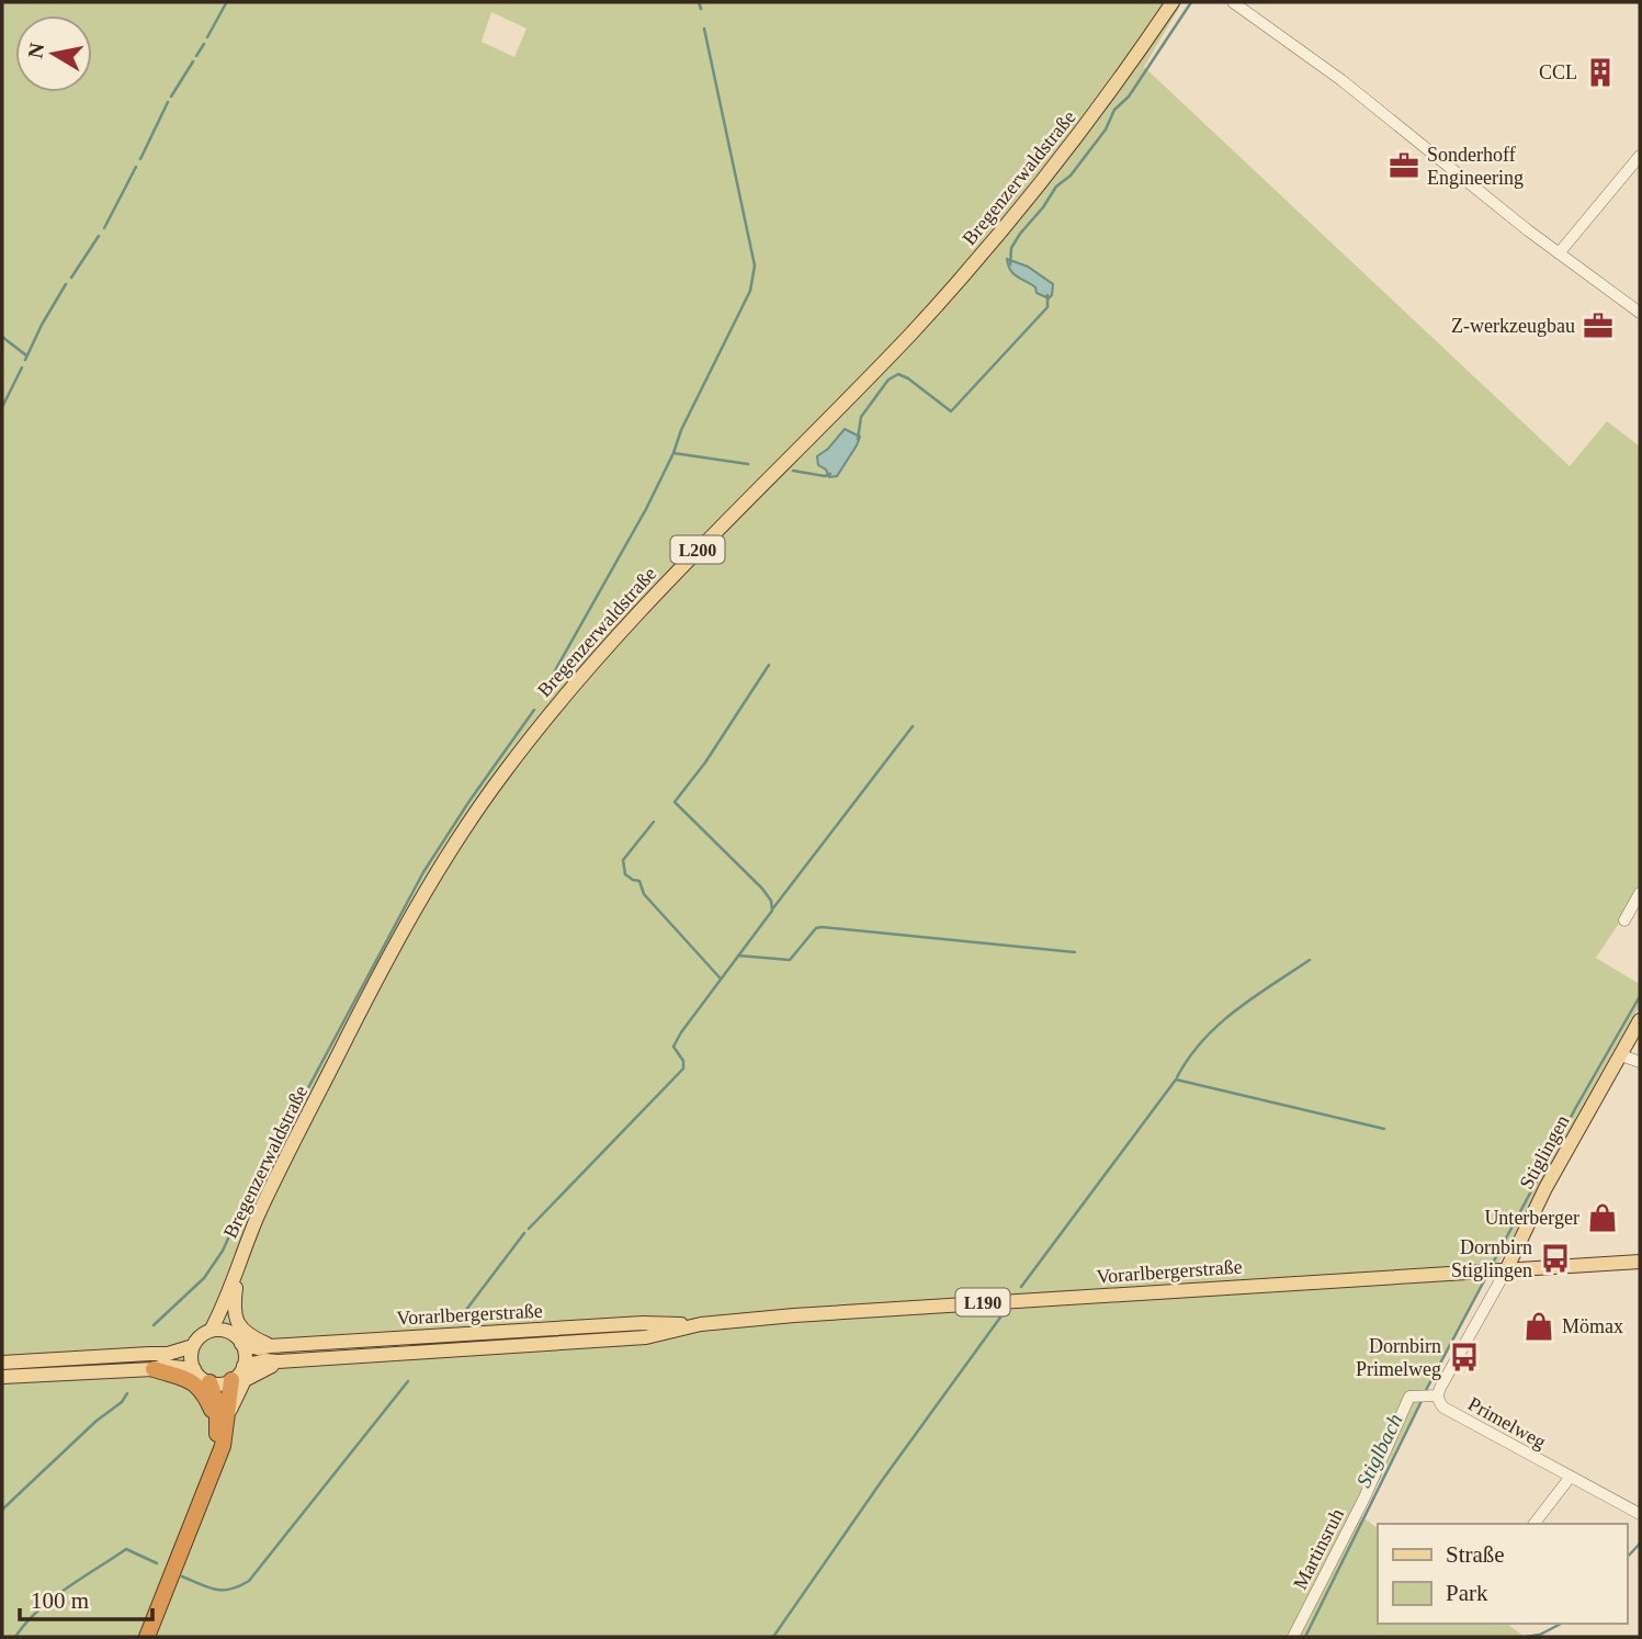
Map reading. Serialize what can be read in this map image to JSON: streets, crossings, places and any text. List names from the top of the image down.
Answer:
{
  "streets": {
    "main road": [
      "Bregenzerwaldstraße",
      "L200",
      "Stiglingen",
      "Vorarlbergerstraße",
      "L190"
    ],
    "street": ["Primelweg", "Martinsruh"]
  },
  "crossings": [
    ["Bregenzerwaldstraße", "Vorarlbergerstraße"],
    ["Stiglingen", "Vorarlbergerstraße"],
    ["Primelweg", "Martinsruh"]
  ],
  "water": ["Stiglbach"],
  "places": {
    "building": ["CCL"],
    "office": ["Sonderhoff Engineering", "Z-werkzeugbau"],
    "shop": ["Unterberger", "Mömax"],
    "bus stop": ["Dornbirn Stiglingen", "Dornbirn Primelweg"]
  },
  "legend": ["Straße", "Park"],
  "scale_bar": "100 m",
  "north": "left"
}
